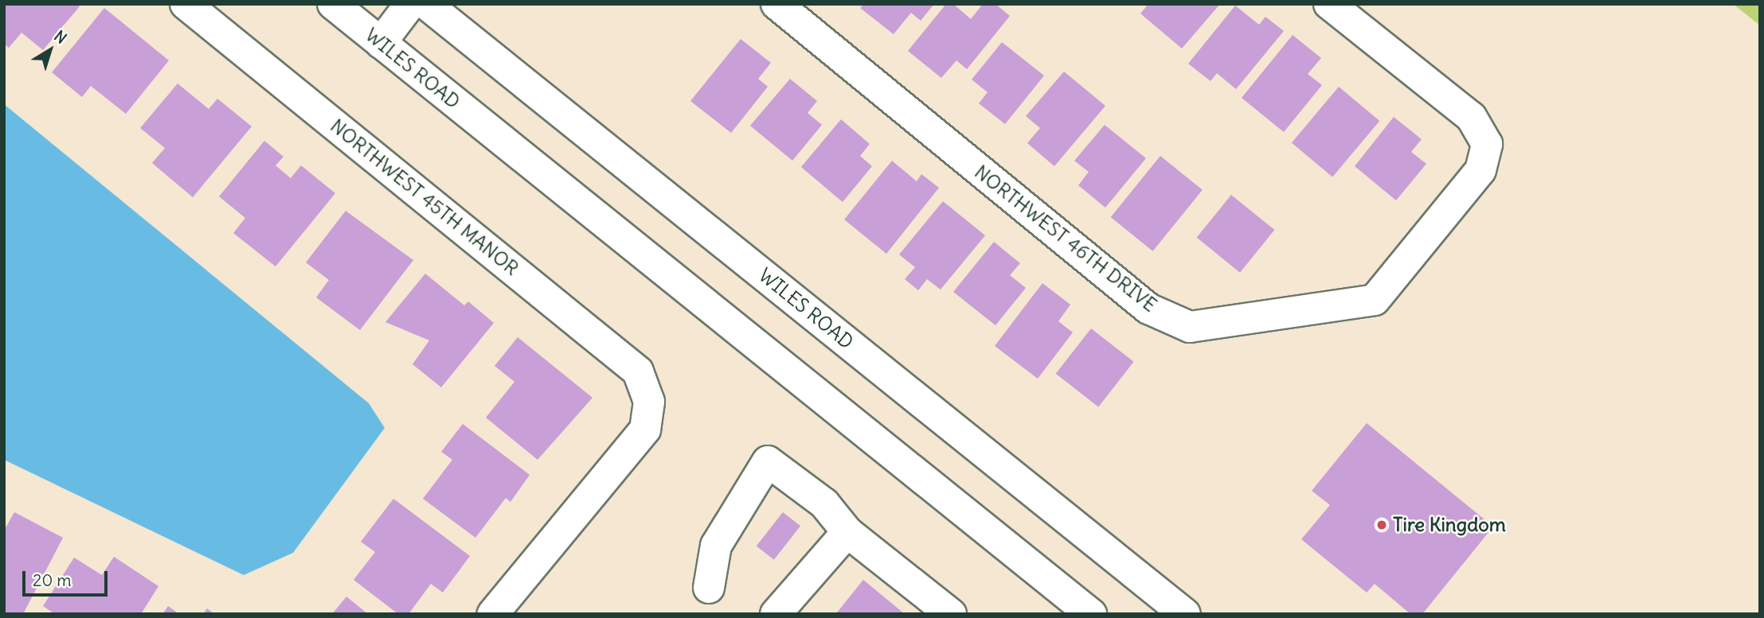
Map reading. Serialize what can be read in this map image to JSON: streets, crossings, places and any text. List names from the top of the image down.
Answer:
{
  "streets": {
    "street": ["WILES ROAD", "NORTHWEST 45TH MANOR", "NORTHWEST 46TH DRIVE"]
  },
  "places": ["Tire Kingdom"],
  "scale_bar": "20 m",
  "north": "top right"
}
